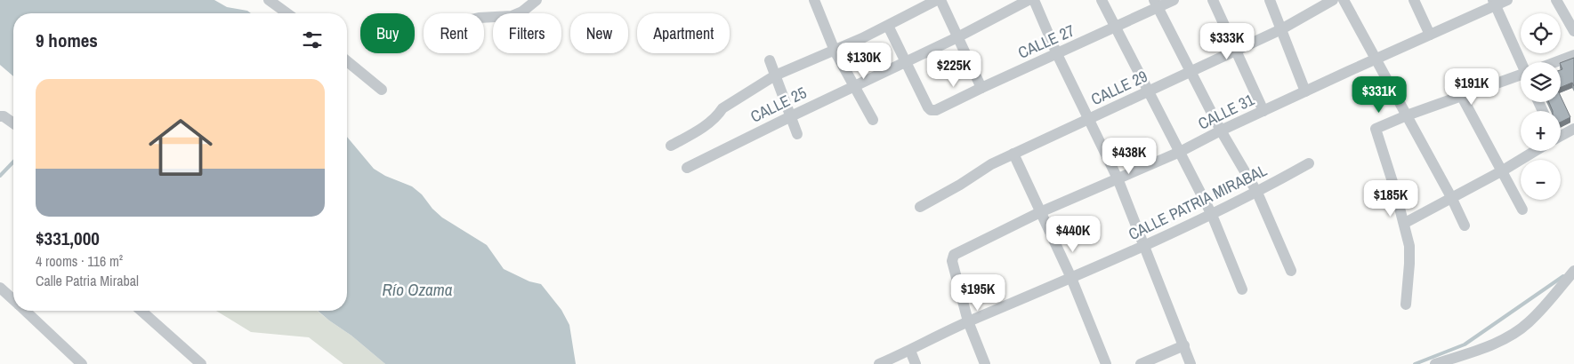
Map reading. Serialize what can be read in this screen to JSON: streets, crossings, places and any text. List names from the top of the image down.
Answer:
{
  "streets": {
    "street": [
      "CALLE 27",
      "CALLE 29",
      "CALLE 25",
      "CALLE 31",
      "CALLE PATRIA MIRABAL"
    ]
  },
  "crossings": [
    ["CALLE 27", "CALLE 25"],
    ["CALLE 31", "CALLE PATRIA MIRABAL"]
  ],
  "water": ["Río Ozama"],
  "page": {
    "map_buttons": ["+", "−"],
    "chip": [
      "Buy",
      "Rent",
      "Filters",
      "New",
      "Apartment"
    ],
    "heading": "9 homes",
    "price": [
      "$333K",
      "$130K",
      "$225K",
      "$191K",
      "$331K",
      "$438K",
      "$185K",
      "$440K",
      "$195K"
    ],
    "list": [
      {
        "name": "$331,000",
        "note": "4 rooms · 116 m² · Calle Patria Mirabal"
      }
    ]
  }
}
